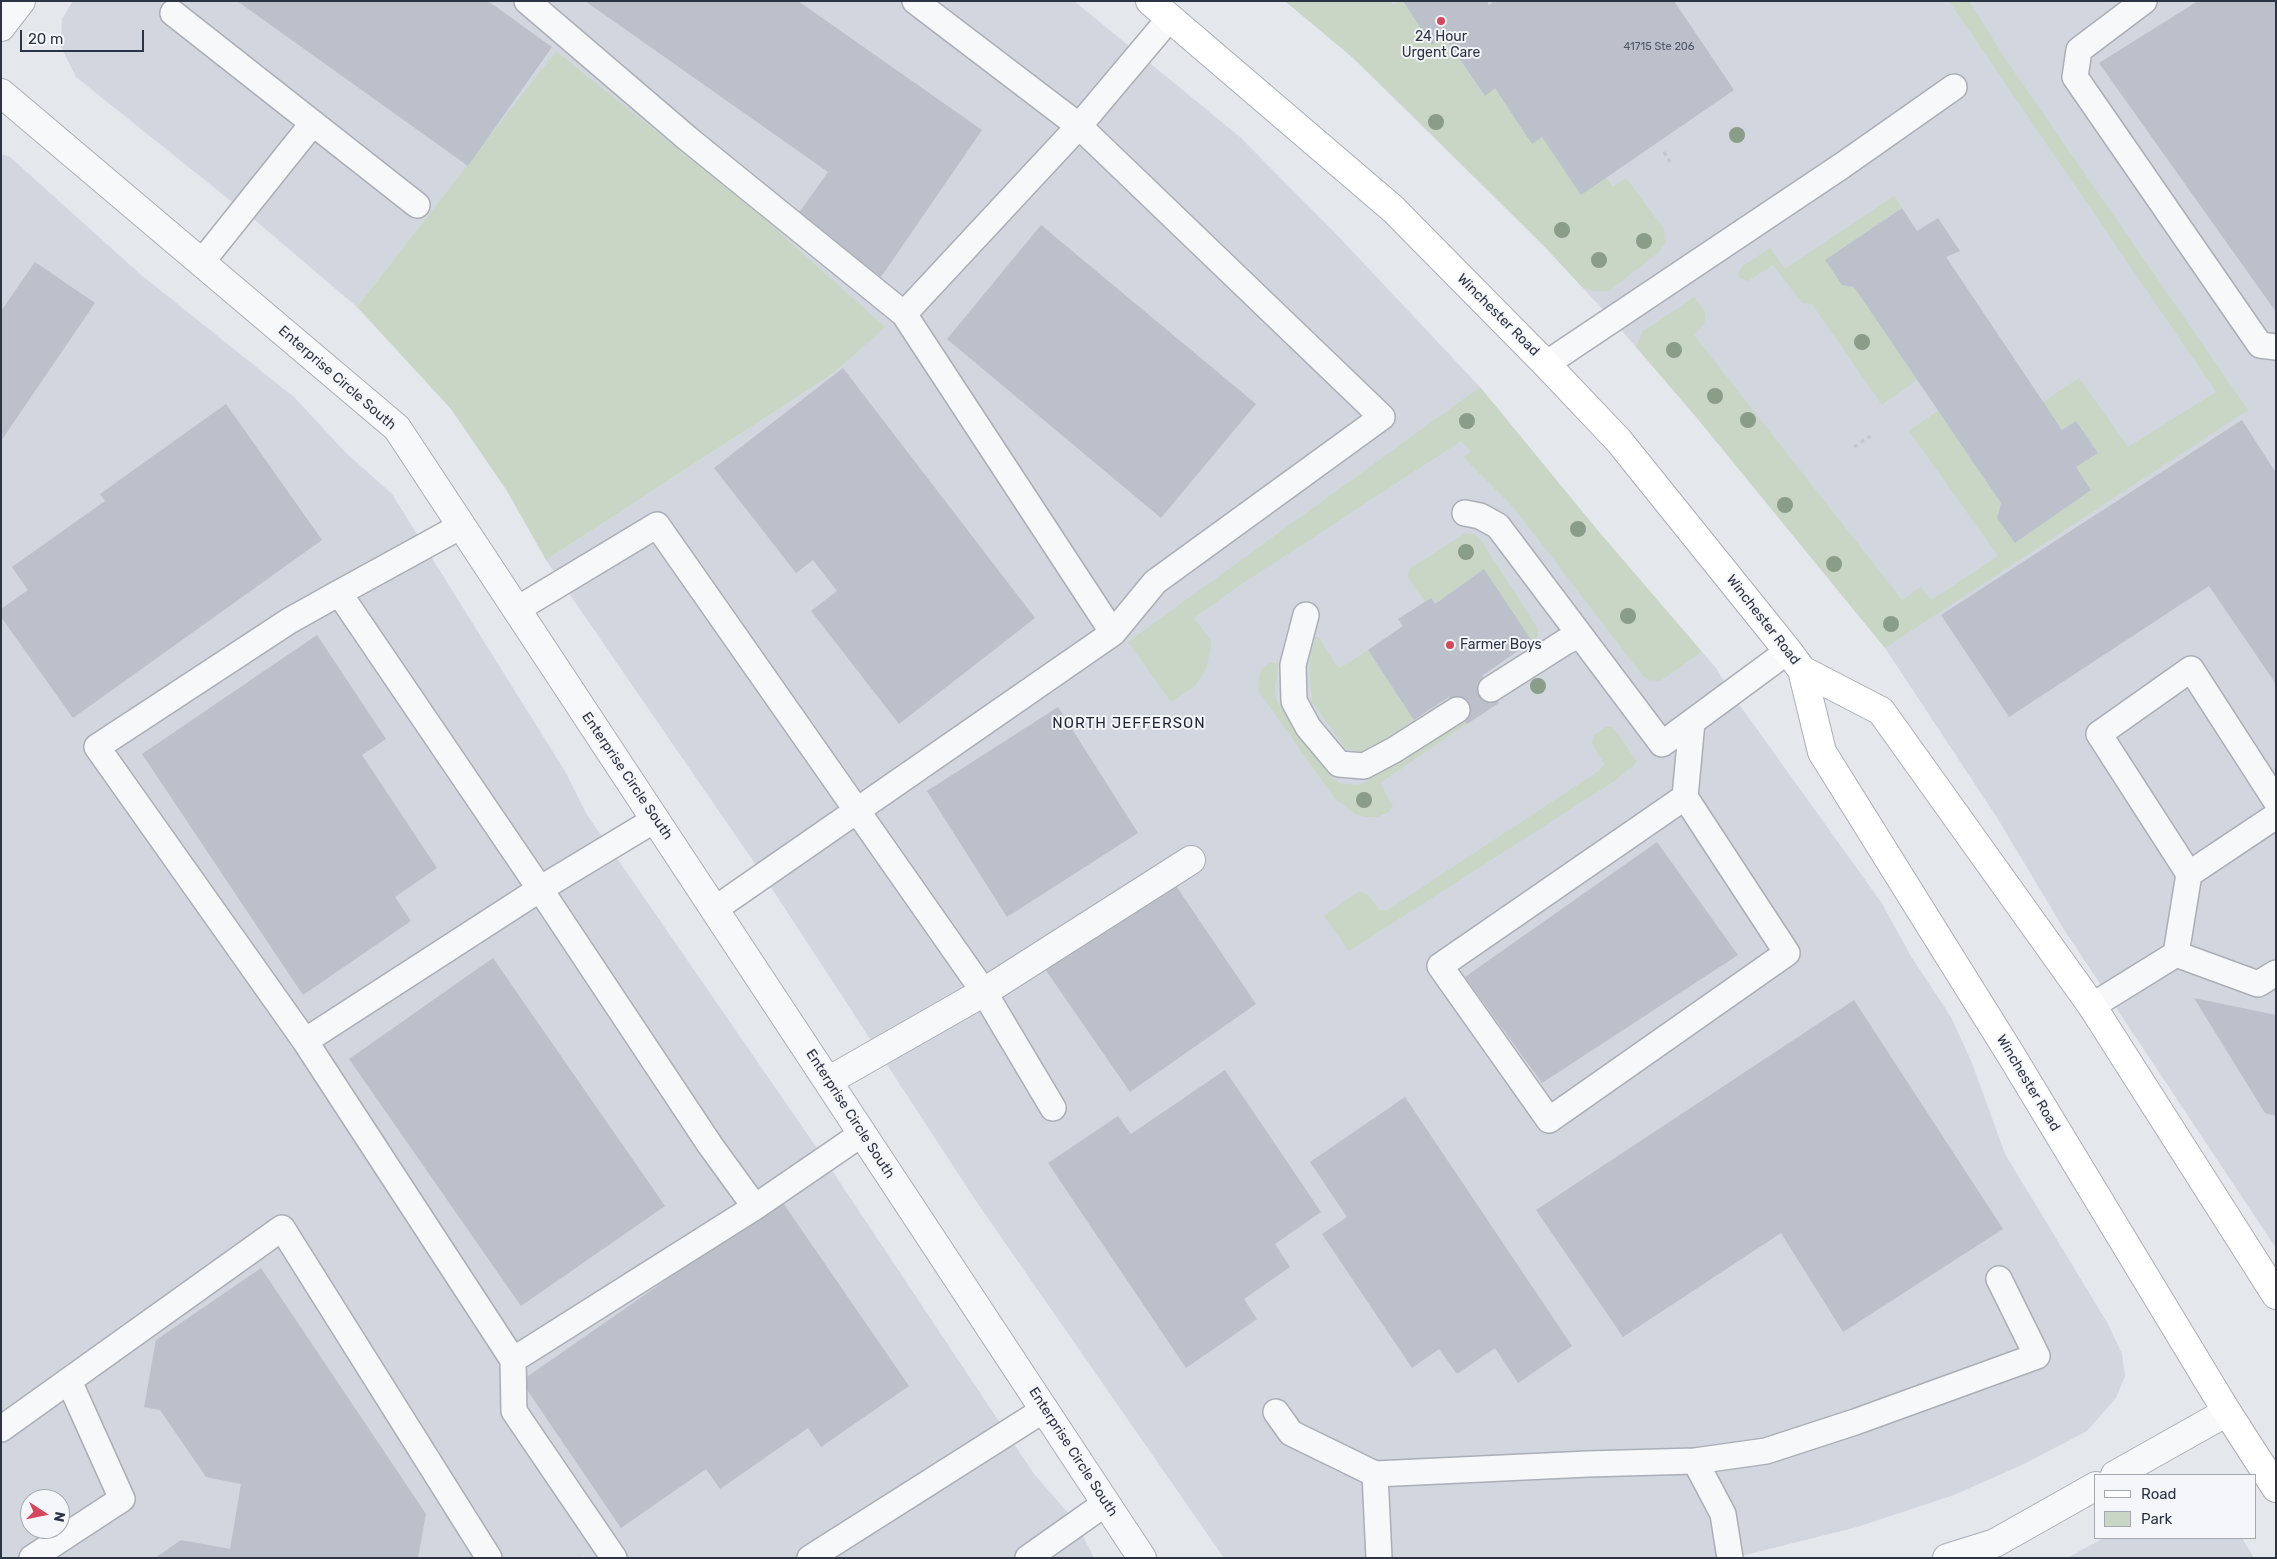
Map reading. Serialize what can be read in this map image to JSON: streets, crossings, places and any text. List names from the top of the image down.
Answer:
{
  "streets": {
    "main road": ["Winchester Road"],
    "street": ["Enterprise Circle South"]
  },
  "districts": ["NORTH JEFFERSON"],
  "places": ["24 Hour Urgent Care", "Farmer Boys"],
  "house_numbers": ["41715 Ste 206"],
  "legend": ["Road", "Park"],
  "scale_bar": "20 m",
  "north": "right"
}
